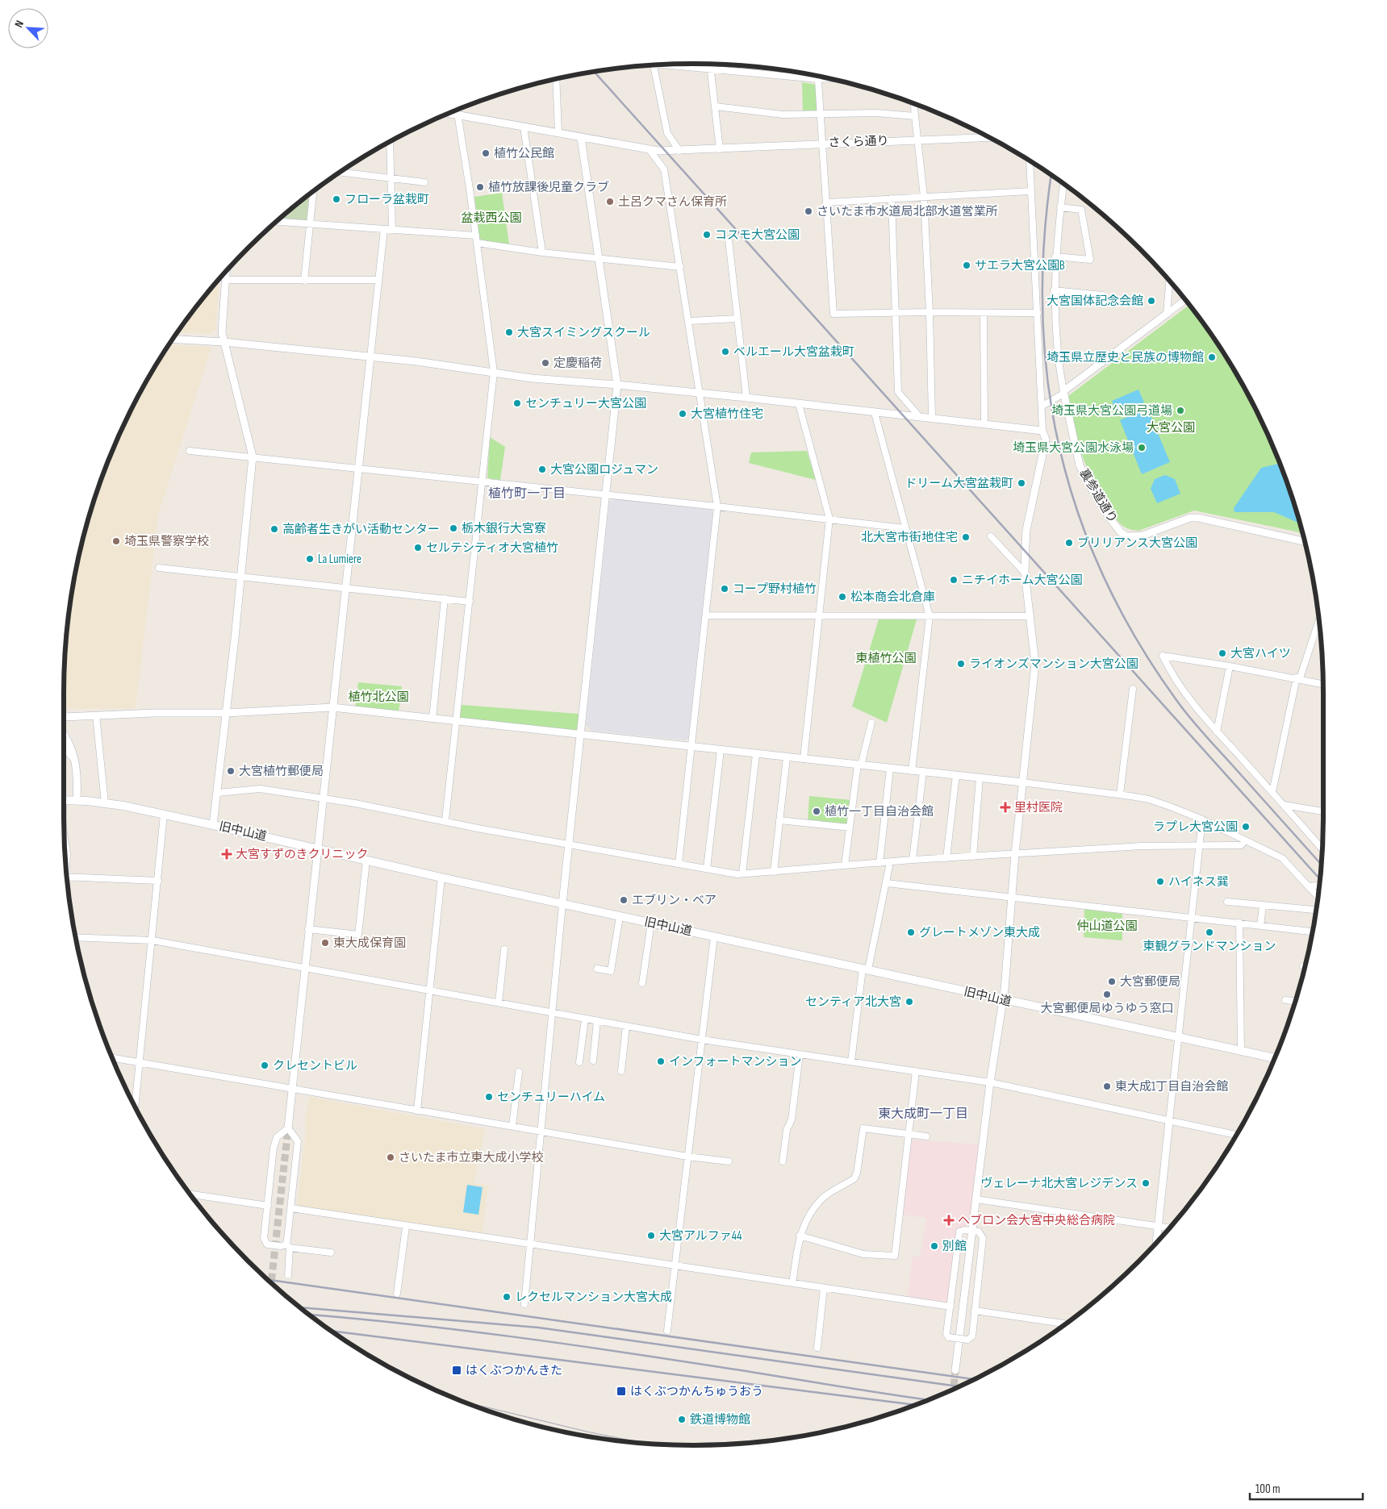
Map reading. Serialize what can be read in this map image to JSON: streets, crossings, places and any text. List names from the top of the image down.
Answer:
{
  "streets": {
    "main road": ["旧中山道"],
    "street": ["さくら通り", "裏参道通り"]
  },
  "districts": ["植竹町一丁目", "東大成町一丁目"],
  "parks": [
    "盆栽西公園",
    "大宮公園",
    "東植竹公園",
    "植竹北公園",
    "仲山道公園"
  ],
  "places": {
    "other": [
      "植竹公民館",
      "植竹放課後児童クラブ",
      "フローラ盆栽町",
      "土呂クマさん保育所",
      "さいたま市水道局北部水道営業所",
      "コスモ大宮公園",
      "サエラ大宮公園B",
      "大宮国体記念会館",
      "大宮スイミングスクール",
      "ベルエール大宮盆栽町",
      "埼玉県立歴史と民族の博物館",
      "定慶稲荷",
      "センチュリー大宮公園",
      "埼玉県大宮公園弓道場",
      "大宮植竹住宅",
      "埼玉県大宮公園水泳場",
      "大宮公園ロジュマン",
      "ドリーム大宮盆栽町",
      "栃木銀行大宮寮",
      "高齢者生きがい活動センター",
      "北大宮市街地住宅",
      "埼玉県警察学校",
      "ブリリアンス大宮公園",
      "セルテシティオ大宮植竹",
      "La Lumiere",
      "ニチイホーム大宮公園",
      "コープ野村植竹",
      "松本商会北倉庫",
      "大宮ハイツ",
      "ライオンズマンション大宮公園",
      "大宮植竹郵便局",
      "植竹一丁目自治会館",
      "ラプレ大宮公園",
      "ハイネス巽",
      "エブリン・ベア",
      "グレートメゾン東大成",
      "東観グランドマンション",
      "東大成保育園",
      "大宮郵便局",
      "大宮郵便局ゆうゆう窓口",
      "センティア北大宮",
      "インフォートマンション",
      "クレセントビル",
      "東大成1丁目自治会館",
      "センチュリーハイム",
      "さいたま市立東大成小学校",
      "ヴェレーナ北大宮レジデンス",
      "大宮アルファ44",
      "別館",
      "レクセルマンション大宮大成",
      "鉄道博物館"
    ],
    "health": ["里村医院", "大宮すずのきクリニック", "ヘブロン会大宮中央総合病院"],
    "transit": ["はくぶつかんきた", "はくぶつかんちゅうおう"]
  },
  "scale_bar": "100 m",
  "north": "top left"
}
